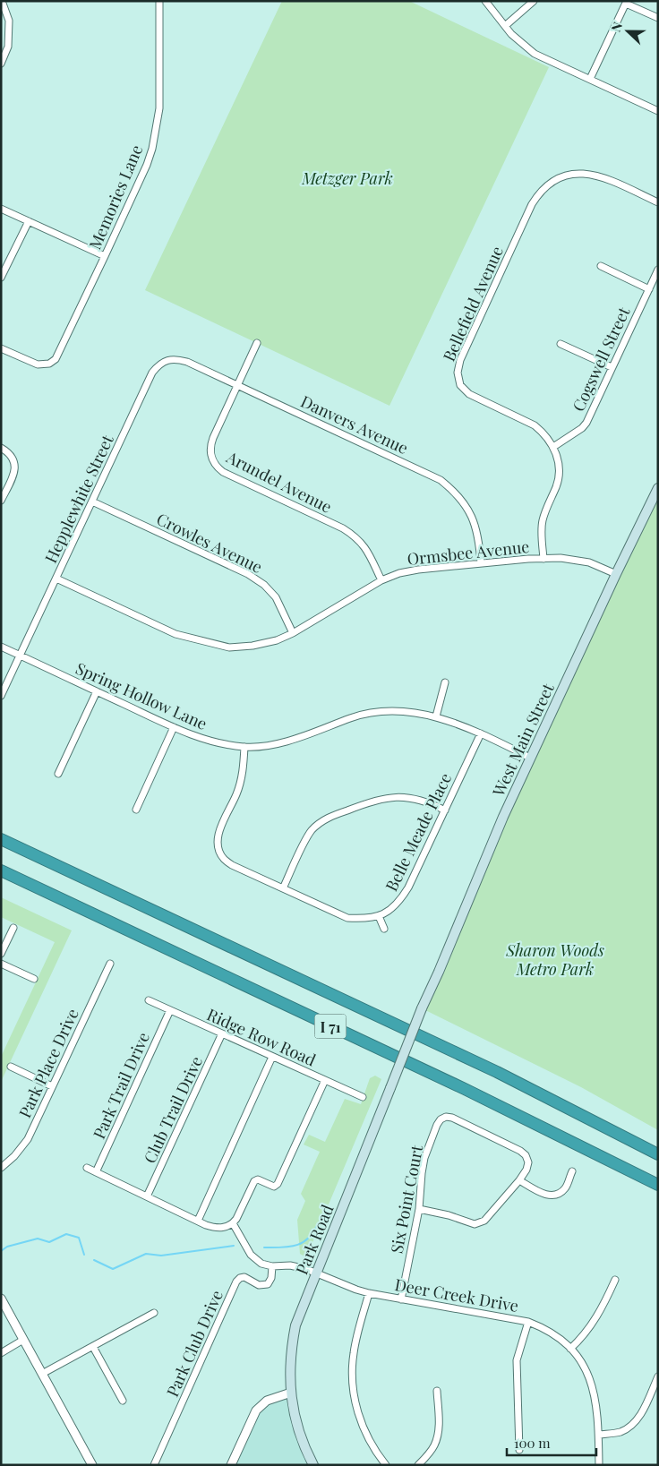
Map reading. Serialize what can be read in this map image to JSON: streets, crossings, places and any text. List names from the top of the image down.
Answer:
{
  "streets": {
    "highway": ["I 71"],
    "main road": ["West Main Street", "Park Road"],
    "street": [
      "Memories Lane",
      "Bellefield Avenue",
      "Cogswell Street",
      "Danvers Avenue",
      "Arundel Avenue",
      "Hepplewhite Street",
      "Crowles Avenue",
      "Ormsbee Avenue",
      "Spring Hollow Lane",
      "Belle Meade Place",
      "Ridge Row Road",
      "Park Place Drive",
      "Park Trail Drive",
      "Club Trail Drive",
      "Six Point Court",
      "Deer Creek Drive",
      "Park Club Drive"
    ]
  },
  "crossings": [
    ["Bellefield Avenue", "Cogswell Street"],
    ["Bellefield Avenue", "Ormsbee Avenue"],
    ["Danvers Avenue", "Arundel Avenue"],
    ["Danvers Avenue", "Hepplewhite Street"],
    ["Danvers Avenue", "Ormsbee Avenue"],
    ["Arundel Avenue", "Ormsbee Avenue"],
    ["Hepplewhite Street", "Crowles Avenue"],
    ["Hepplewhite Street", "Ormsbee Avenue"],
    ["Hepplewhite Street", "Spring Hollow Lane"],
    ["Crowles Avenue", "Ormsbee Avenue"],
    ["Ormsbee Avenue", "West Main Street"],
    ["Spring Hollow Lane", "West Main Street"],
    ["Spring Hollow Lane", "Belle Meade Place"],
    ["West Main Street", "Park Road"],
    ["Ridge Row Road", "Park Trail Drive"],
    ["Ridge Row Road", "Club Trail Drive"],
    ["Six Point Court", "Deer Creek Drive"],
    ["Park Road", "Deer Creek Drive"],
    ["Deer Creek Drive", "Park Club Drive"]
  ],
  "parks": ["Metzger Park", "Sharon Woods Metro Park"],
  "scale_bar": "100 m",
  "north": "left"
}
